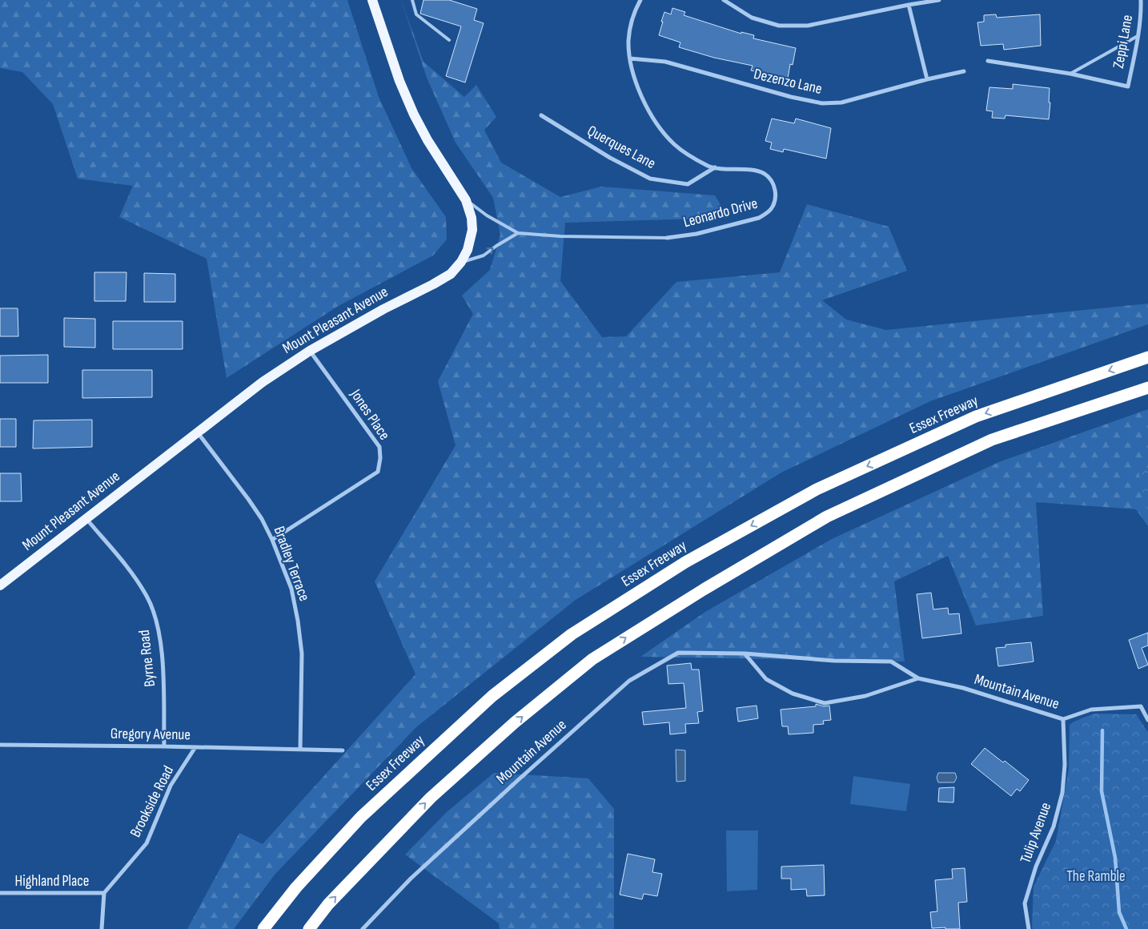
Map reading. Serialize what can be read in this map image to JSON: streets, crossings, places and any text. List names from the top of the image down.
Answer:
{
  "streets": {
    "highway": ["Essex Freeway"],
    "main road": ["Mount Pleasant Avenue"],
    "street": [
      "Zeppi Lane",
      "Dezenzo Lane",
      "Querques Lane",
      "Leonardo Drive",
      "Jones Place",
      "Bradley Terrace",
      "Byrne Road",
      "Mountain Avenue",
      "Gregory Avenue",
      "Brookside Road",
      "Tulip Avenue",
      "Highland Place"
    ]
  },
  "crossings": [
    ["Dezenzo Lane", "Leonardo Drive"],
    ["Querques Lane", "Leonardo Drive"],
    ["Mount Pleasant Avenue", "Jones Place"],
    ["Mount Pleasant Avenue", "Bradley Terrace"],
    ["Mount Pleasant Avenue", "Byrne Road"],
    ["Jones Place", "Bradley Terrace"],
    ["Bradley Terrace", "Gregory Avenue"],
    ["Byrne Road", "Gregory Avenue"],
    ["Mountain Avenue", "Tulip Avenue"],
    ["Gregory Avenue", "Brookside Road"],
    ["Brookside Road", "Highland Place"]
  ],
  "parks": ["The Ramble"]
}
